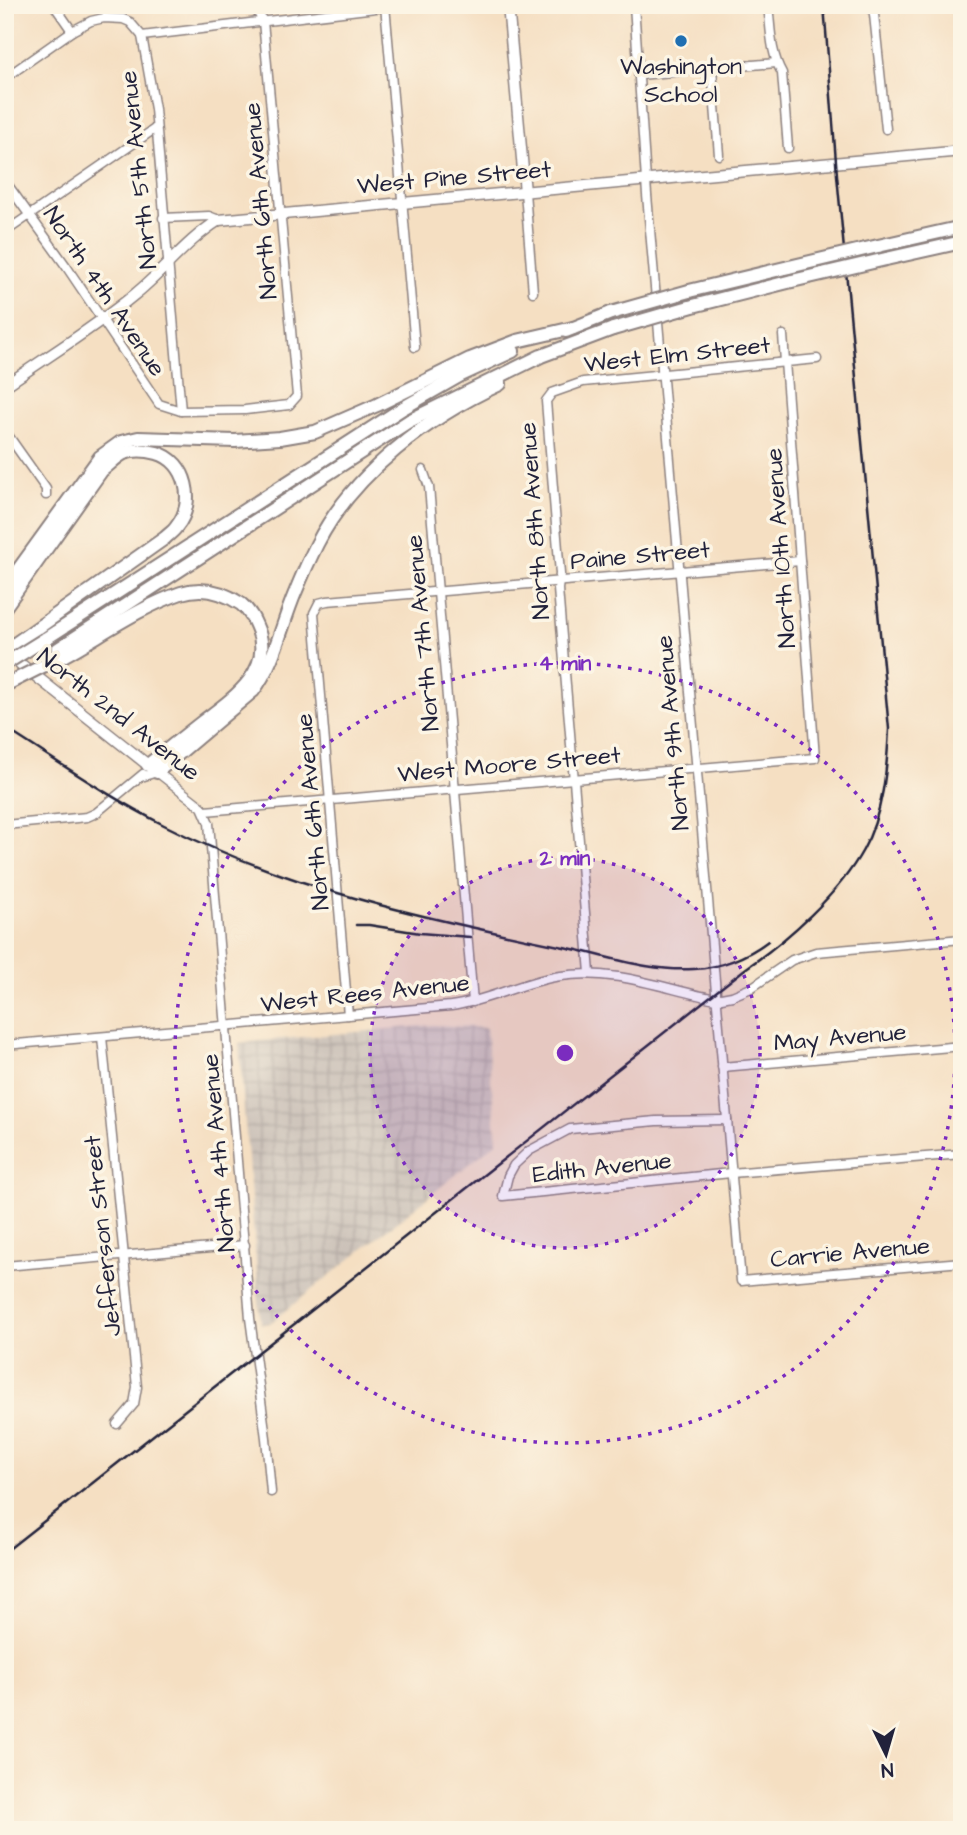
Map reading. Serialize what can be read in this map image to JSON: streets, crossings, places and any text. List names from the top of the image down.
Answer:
{
  "streets": {
    "main road": ["West Pine Street", "North 2nd Avenue"],
    "street": [
      "North 5th Avenue",
      "North 6th Avenue",
      "North 4th Avenue",
      "West Elm Street",
      "North 8th Avenue",
      "North 10th Avenue",
      "Paine Street",
      "North 7th Avenue",
      "North 9th Avenue",
      "West Moore Street",
      "West Rees Avenue",
      "May Avenue",
      "Edith Avenue",
      "Jefferson Street",
      "Carrie Avenue"
    ]
  },
  "crossings": [
    ["North 5th Avenue", "North 6th Avenue"],
    ["North 5th Avenue", "North 4th Avenue"],
    ["West Pine Street", "North 6th Avenue"],
    ["West Pine Street", "North 9th Avenue"],
    ["North 6th Avenue", "North 4th Avenue"],
    ["North 6th Avenue", "Paine Street"],
    ["North 6th Avenue", "West Moore Street"],
    ["North 6th Avenue", "West Rees Avenue"],
    ["North 4th Avenue", "North 2nd Avenue"],
    ["North 4th Avenue", "West Moore Street"],
    ["North 4th Avenue", "West Rees Avenue"],
    ["West Elm Street", "North 8th Avenue"],
    ["West Elm Street", "North 10th Avenue"],
    ["West Elm Street", "North 9th Avenue"],
    ["North 8th Avenue", "Paine Street"],
    ["North 8th Avenue", "West Moore Street"],
    ["North 8th Avenue", "West Rees Avenue"],
    ["North 10th Avenue", "Paine Street"],
    ["North 10th Avenue", "West Moore Street"],
    ["Paine Street", "North 7th Avenue"],
    ["Paine Street", "North 9th Avenue"],
    ["North 7th Avenue", "West Moore Street"],
    ["North 7th Avenue", "West Rees Avenue"],
    ["North 2nd Avenue", "West Moore Street"],
    ["North 9th Avenue", "West Moore Street"],
    ["North 9th Avenue", "West Rees Avenue"],
    ["North 9th Avenue", "May Avenue"],
    ["North 9th Avenue", "Edith Avenue"],
    ["North 9th Avenue", "Carrie Avenue"],
    ["West Rees Avenue", "Jefferson Street"]
  ],
  "places": ["Washington School"],
  "north": "bottom",
  "rings": ["4 min", "2 min"]
}
